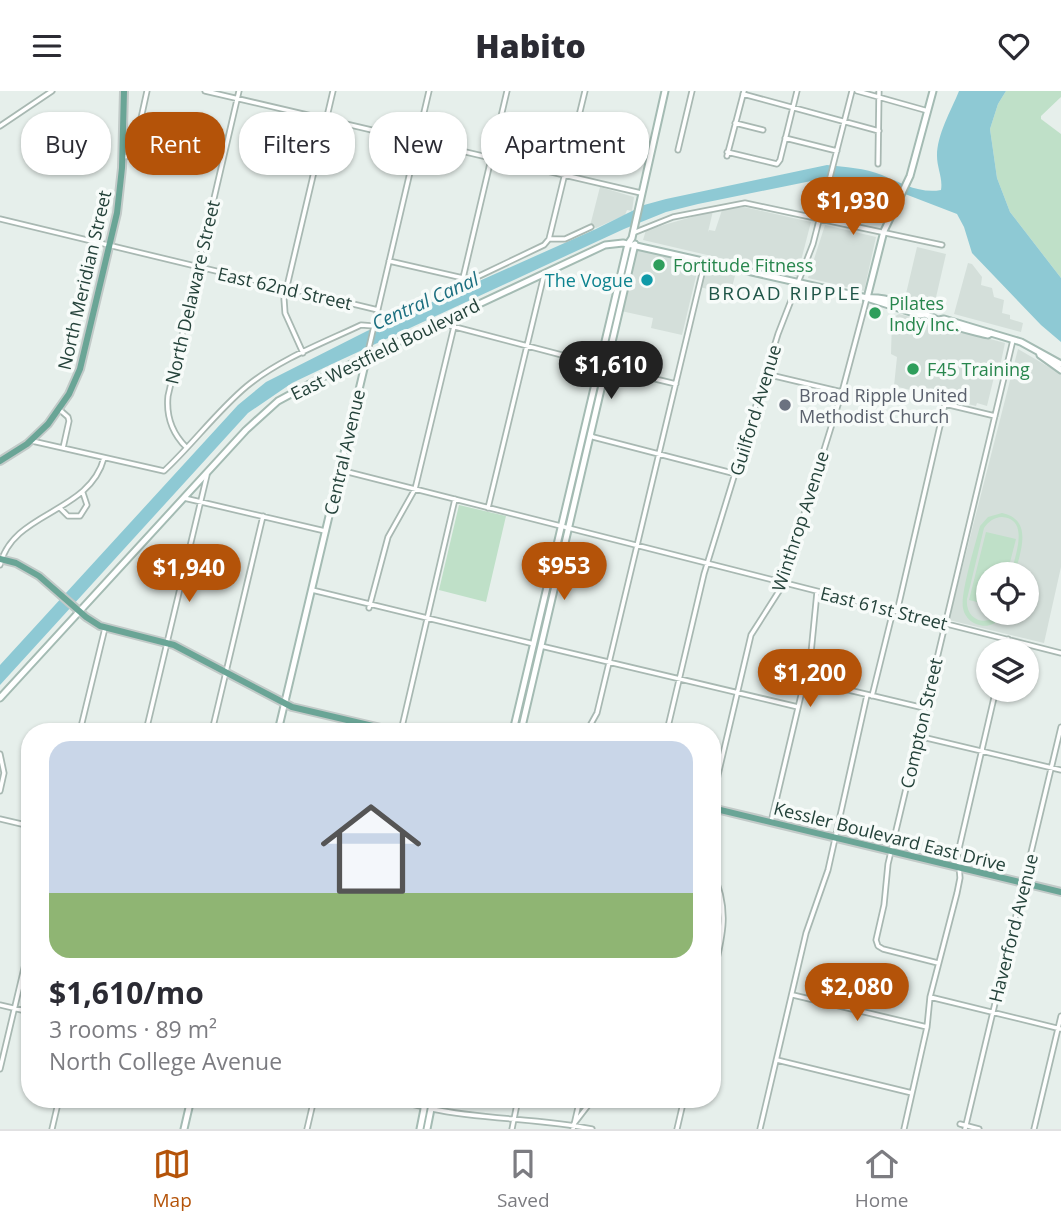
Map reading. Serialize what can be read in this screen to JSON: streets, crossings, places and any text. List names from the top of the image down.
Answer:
{
  "streets": {
    "main road": [
      "North Meridian Street",
      "East Westfield Boulevard",
      "Central Avenue",
      "Winthrop Avenue",
      "Kessler Boulevard East Drive"
    ],
    "street": [
      "East 62nd Street",
      "North Delaware Street",
      "Guilford Avenue",
      "East 61st Street",
      "Compton Street",
      "Haverford Avenue"
    ]
  },
  "crossings": [
    ["North Meridian Street", "East 62nd Street"],
    ["East 62nd Street", "North Delaware Street"],
    ["East 62nd Street", "Central Avenue"],
    ["East Westfield Boulevard", "Central Avenue"],
    ["Guilford Avenue", "East 61st Street"],
    ["Central Avenue", "East 61st Street"],
    ["Winthrop Avenue", "East 61st Street"],
    ["East 61st Street", "Compton Street"],
    ["Compton Street", "Kessler Boulevard East Drive"],
    ["Kessler Boulevard East Drive", "Haverford Avenue"]
  ],
  "districts": ["BROAD RIPPLE"],
  "water": ["Central Canal"],
  "places": [
    "Fortitude Fitness",
    "The Vogue",
    "Pilates Indy Inc.",
    "F45 Training",
    "Broad Ripple United Methodist Church"
  ],
  "page": {
    "header": "Habito",
    "chip": [
      "Buy",
      "Rent",
      "Filters",
      "New",
      "Apartment"
    ],
    "price": [
      "$1,930",
      "$1,610",
      "$953",
      "$1,940",
      "$1,200",
      "$2,080"
    ],
    "list": [
      {
        "name": "$1,610/mo",
        "note": "3 rooms · 89 m² · North College Avenue"
      }
    ],
    "tabs": ["Map", "Saved", "Home"]
  }
}
